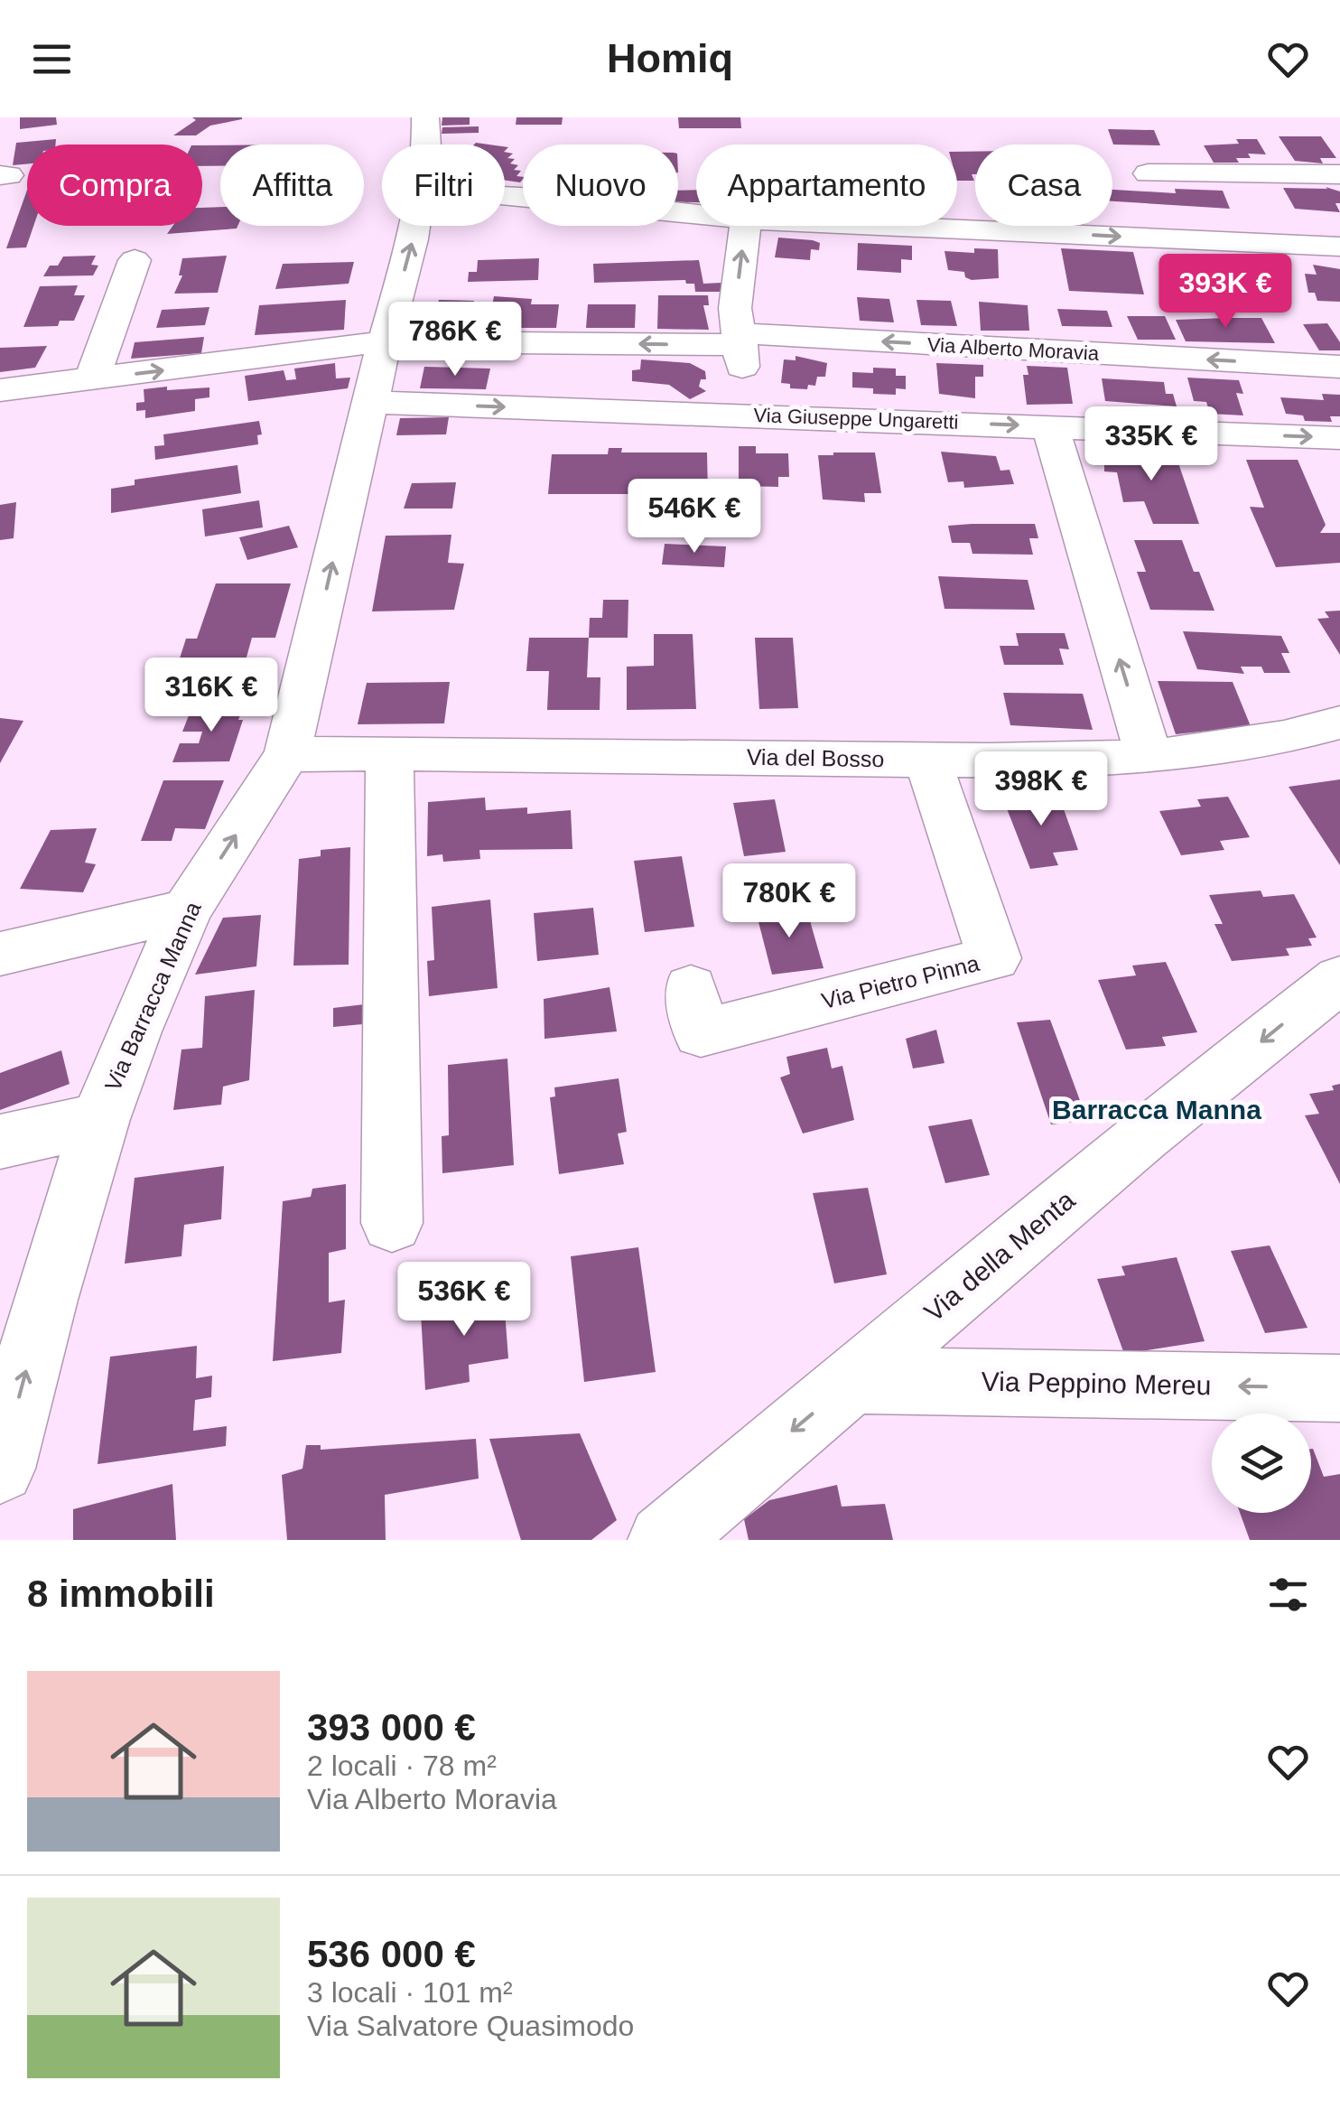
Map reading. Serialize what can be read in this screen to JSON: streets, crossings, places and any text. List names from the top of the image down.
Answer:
{
  "streets": {
    "street": [
      "Via Alberto Moravia",
      "Via Giuseppe Ungaretti",
      "Via del Bosso",
      "Via Pietro Pinna",
      "Via Barracca Manna",
      "Via della Menta",
      "Via Peppino Mereu"
    ]
  },
  "crossings": [
    ["Via Alberto Moravia", "Via Barracca Manna"],
    ["Via Giuseppe Ungaretti", "Via Barracca Manna"],
    ["Via del Bosso", "Via Pietro Pinna"],
    ["Via del Bosso", "Via Barracca Manna"],
    ["Via della Menta", "Via Peppino Mereu"]
  ],
  "one_way": ["Via della Menta", "Via Peppino Mereu"],
  "districts": ["Barracca Manna"],
  "page": {
    "header": "Homiq",
    "chip": [
      "Compra",
      "Affitta",
      "Filtri",
      "Nuovo",
      "Appartamento",
      "Casa"
    ],
    "price": [
      "393K €",
      "786K €",
      "335K €",
      "546K €",
      "316K €",
      "398K €",
      "780K €",
      "536K €"
    ],
    "heading": "8 immobili",
    "list": [
      {
        "name": "393 000 €",
        "note": "2 locali · 78 m² · Via Alberto Moravia"
      },
      {
        "name": "536 000 €",
        "note": "3 locali · 101 m² · Via Salvatore Quasimodo"
      }
    ]
  }
}
